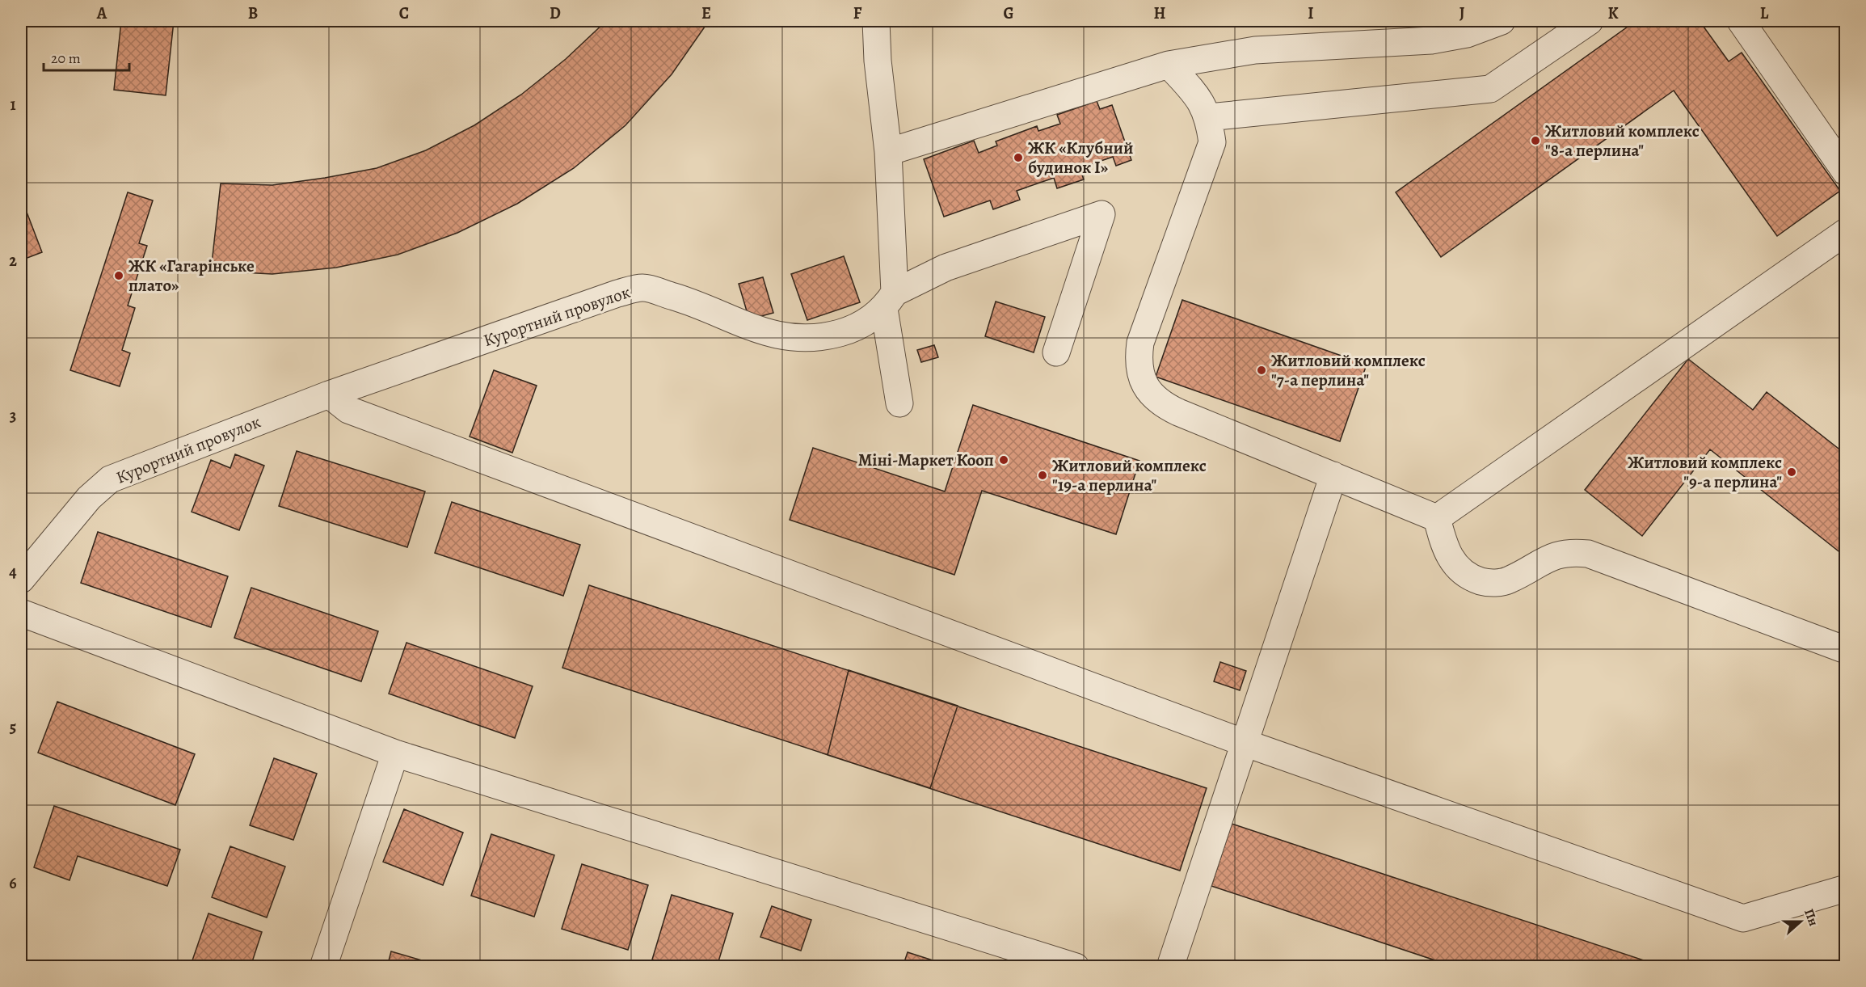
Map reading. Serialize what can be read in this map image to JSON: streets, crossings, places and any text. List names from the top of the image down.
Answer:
{
  "streets": {
    "street": ["Курортний провулок"]
  },
  "places": [
    "Житловий комплекс \"8-а перлина\"",
    "ЖК «Клубний будинок I»",
    "ЖК «Гагарінське плато»",
    "Житловий комплекс \"7-а перлина\"",
    "Міні-Маркет Кооп",
    "Житловий комплекс \"9-а перлина\"",
    "Житловий комплекс \"19-а перлина\""
  ],
  "scale_bar": "20 m",
  "north": "right",
  "grid": {
    "columns": [
      "A",
      "B",
      "C",
      "D",
      "E",
      "F",
      "G",
      "H",
      "I",
      "J",
      "K",
      "L"
    ],
    "rows": [
      "1",
      "2",
      "3",
      "4",
      "5",
      "6"
    ]
  }
}
